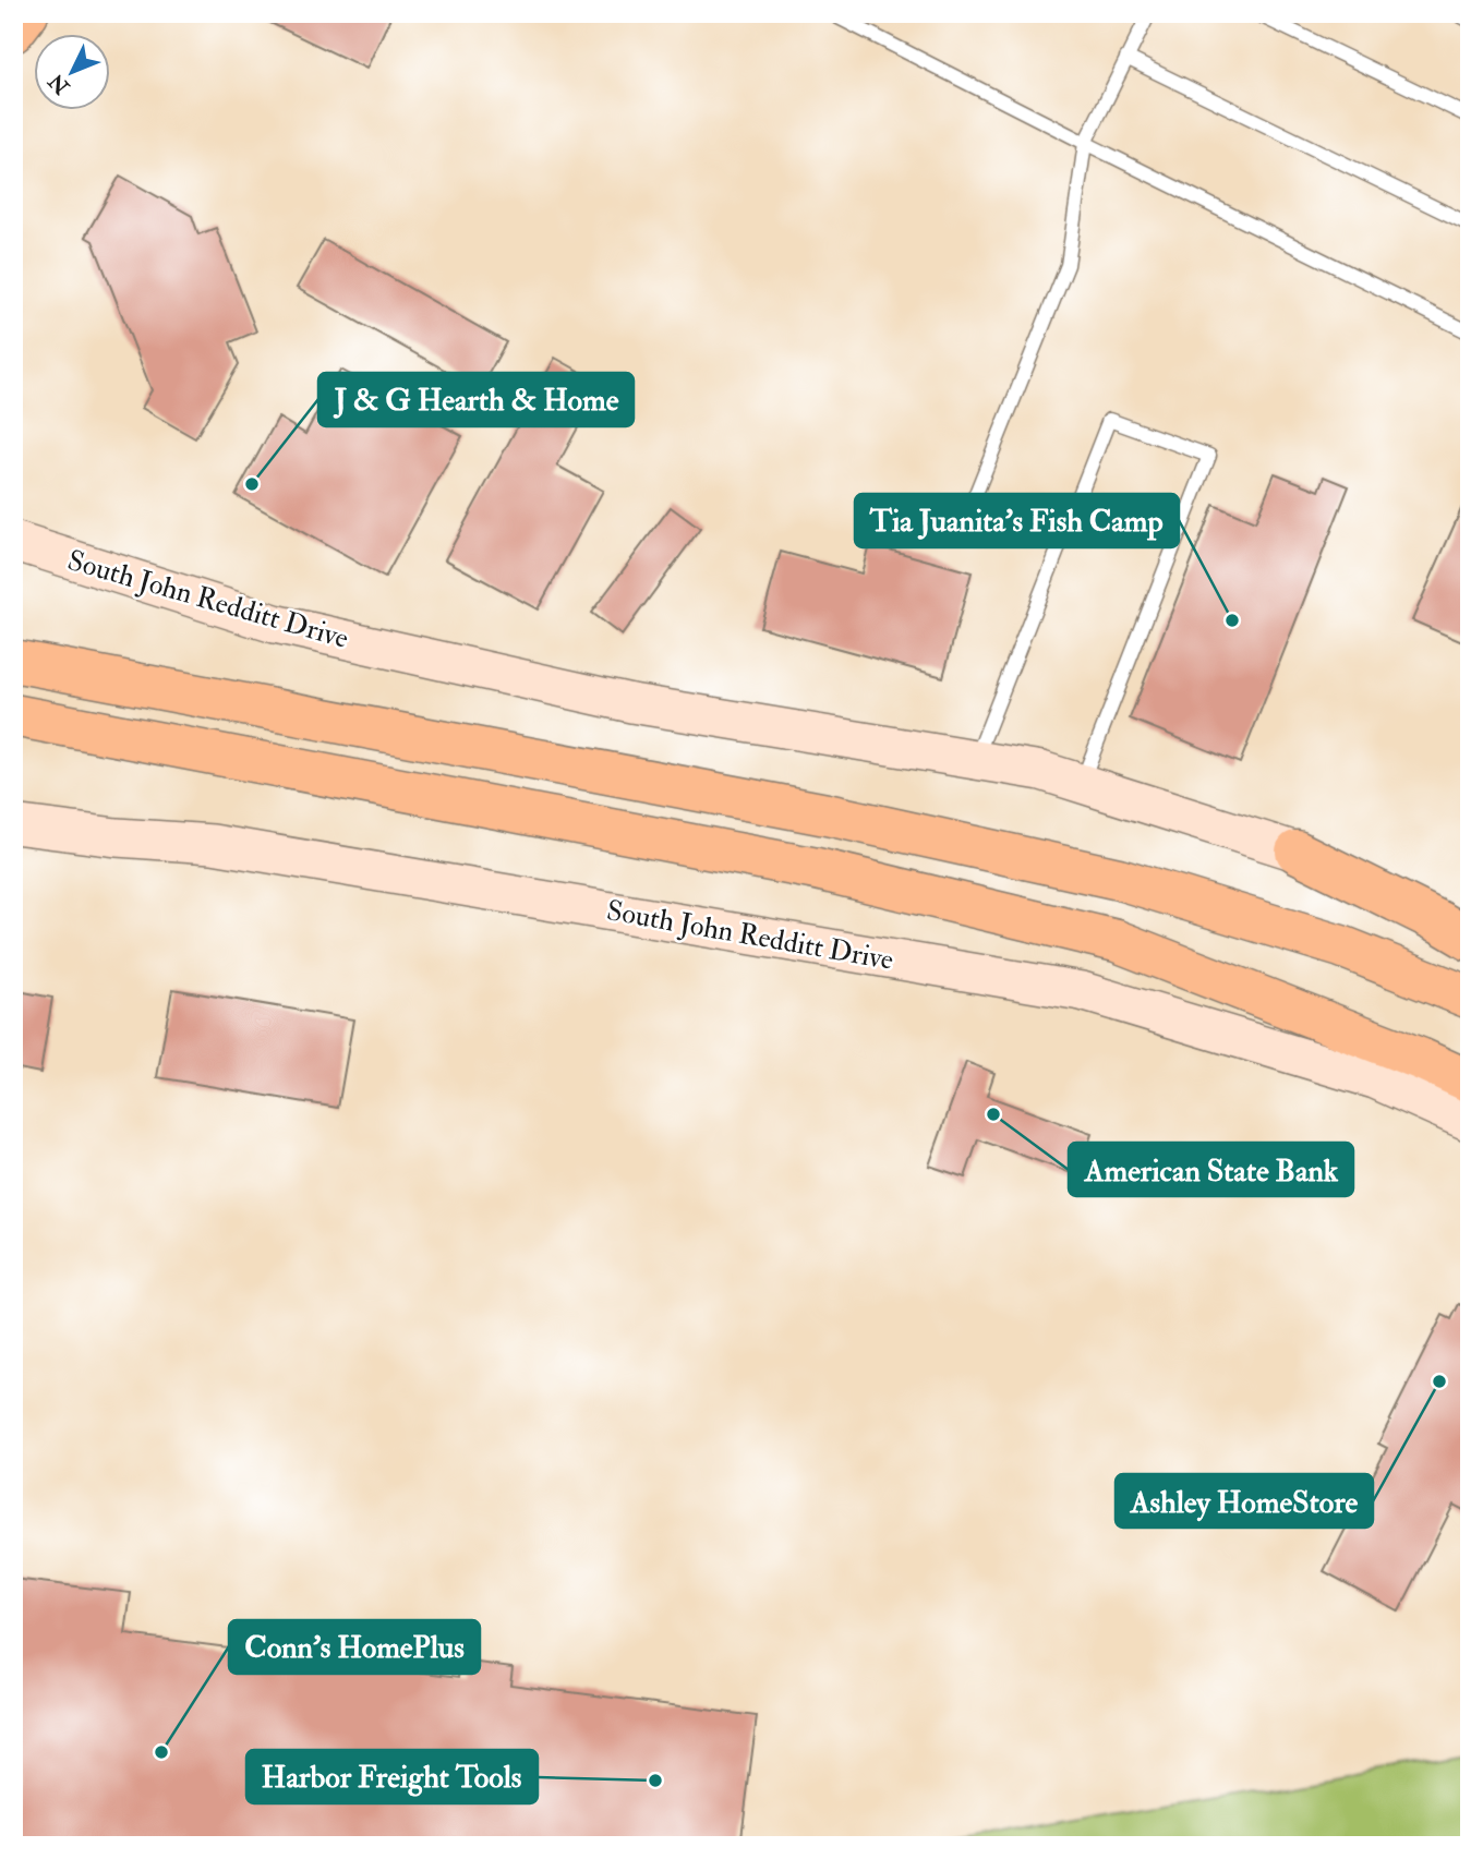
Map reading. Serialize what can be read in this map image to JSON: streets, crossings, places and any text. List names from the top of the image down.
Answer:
{
  "streets": {
    "main road": ["South John Redditt Drive"]
  },
  "places": [
    "J & G Hearth & Home",
    "Tia Juanita's Fish Camp",
    "American State Bank",
    "Ashley HomeStore",
    "Conn's HomePlus",
    "Harbor Freight Tools"
  ],
  "north": "bottom left"
}
